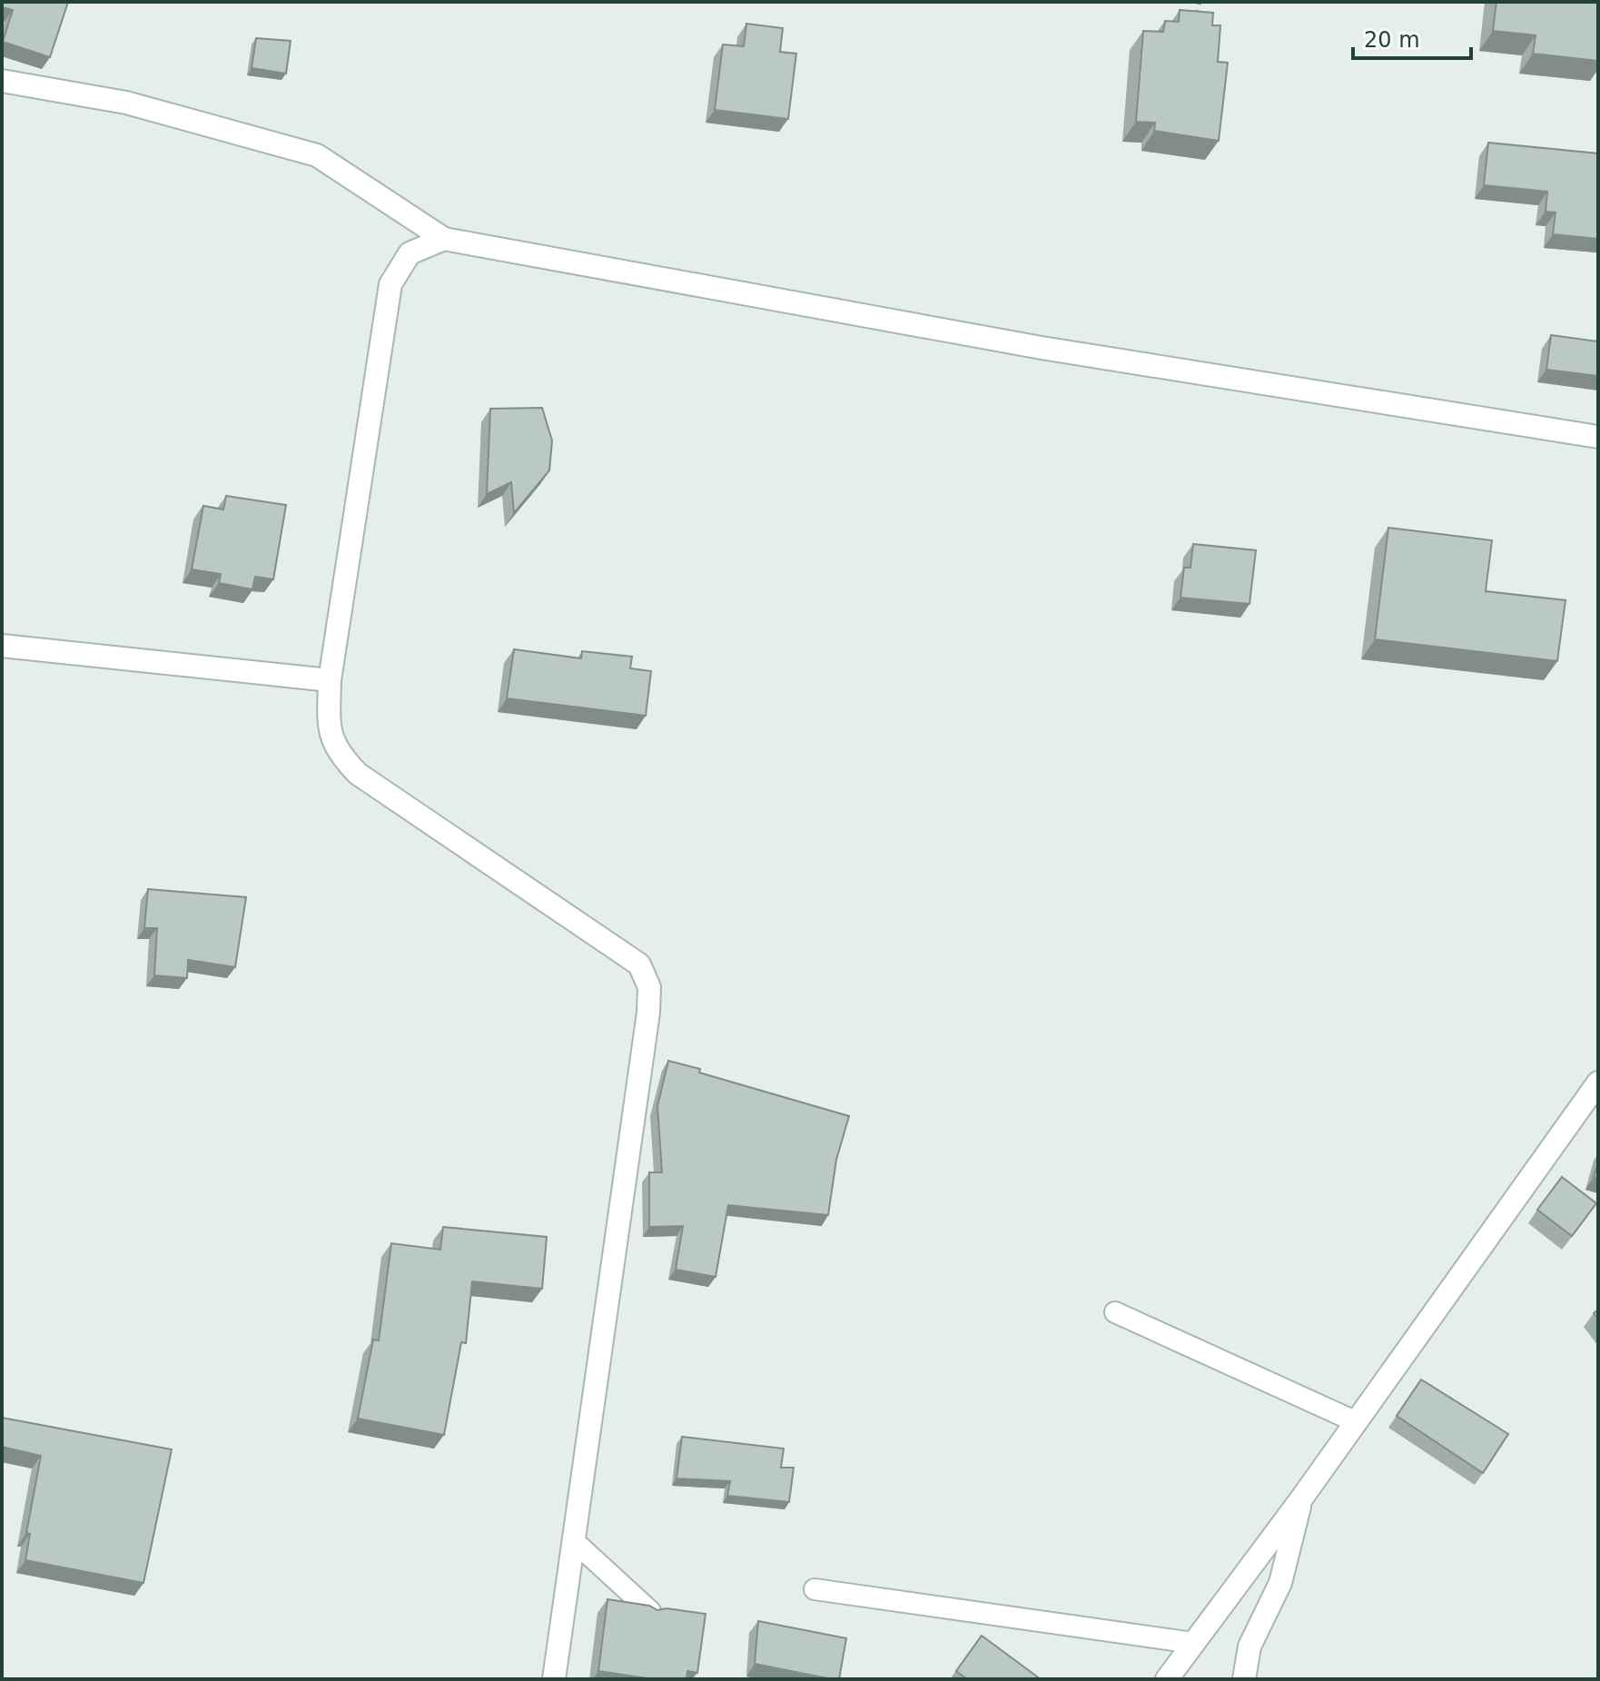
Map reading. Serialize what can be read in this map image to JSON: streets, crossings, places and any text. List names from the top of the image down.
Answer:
{
  "scale_bar": "20 m"
}
